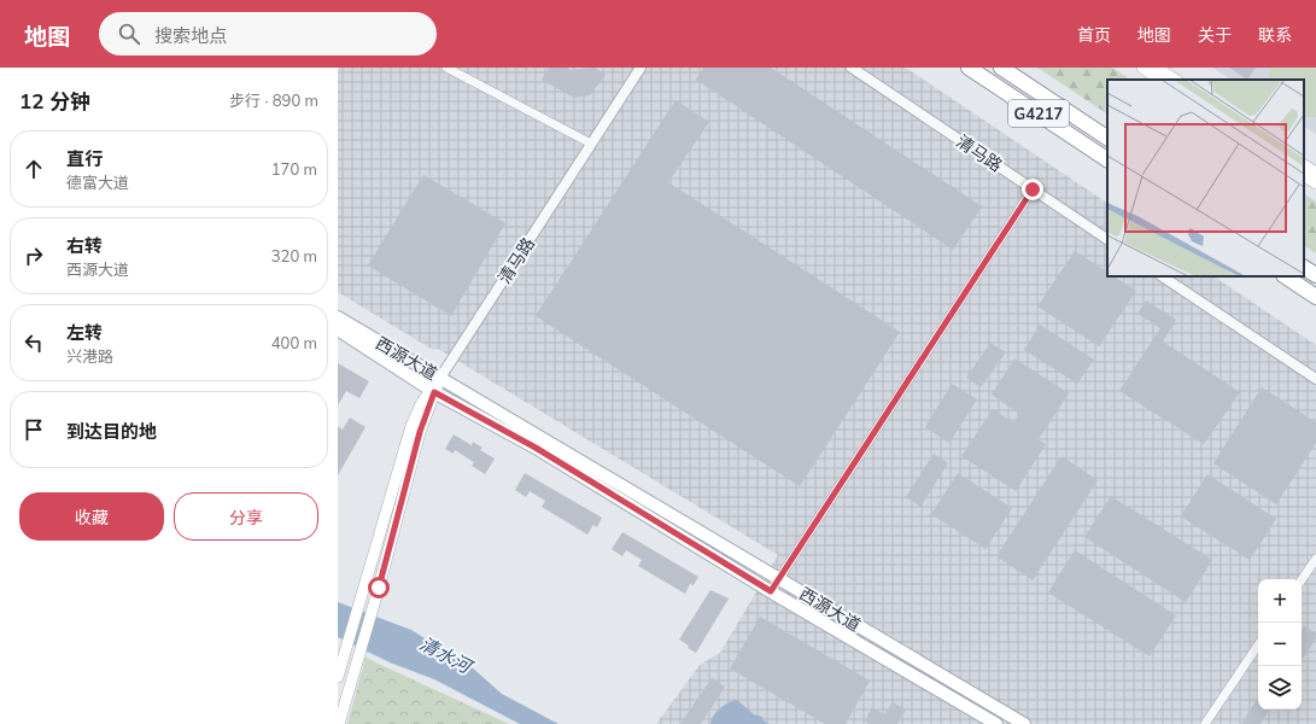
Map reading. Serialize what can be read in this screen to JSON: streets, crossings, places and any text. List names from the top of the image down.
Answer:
{
  "streets": {
    "highway": ["G4217"],
    "main road": ["西源大道"],
    "street": ["清马路"]
  },
  "crossings": [
    ["清马路", "西源大道"]
  ],
  "water": ["清水河"],
  "page": {
    "header": "地图",
    "search": "搜索地点",
    "nav": [
      "首页",
      "地图",
      "关于",
      "联系"
    ],
    "heading": ["12 分钟", "步行 · 890 m"],
    "list": [
      ["直行", "德富大道", "170 m"],
      ["右转", "西源大道", "320 m"],
      ["左转", "兴港路", "400 m"],
      "到达目的地"
    ],
    "buttons": ["收藏", "分享"],
    "map_buttons": ["+", "−"]
  }
}
